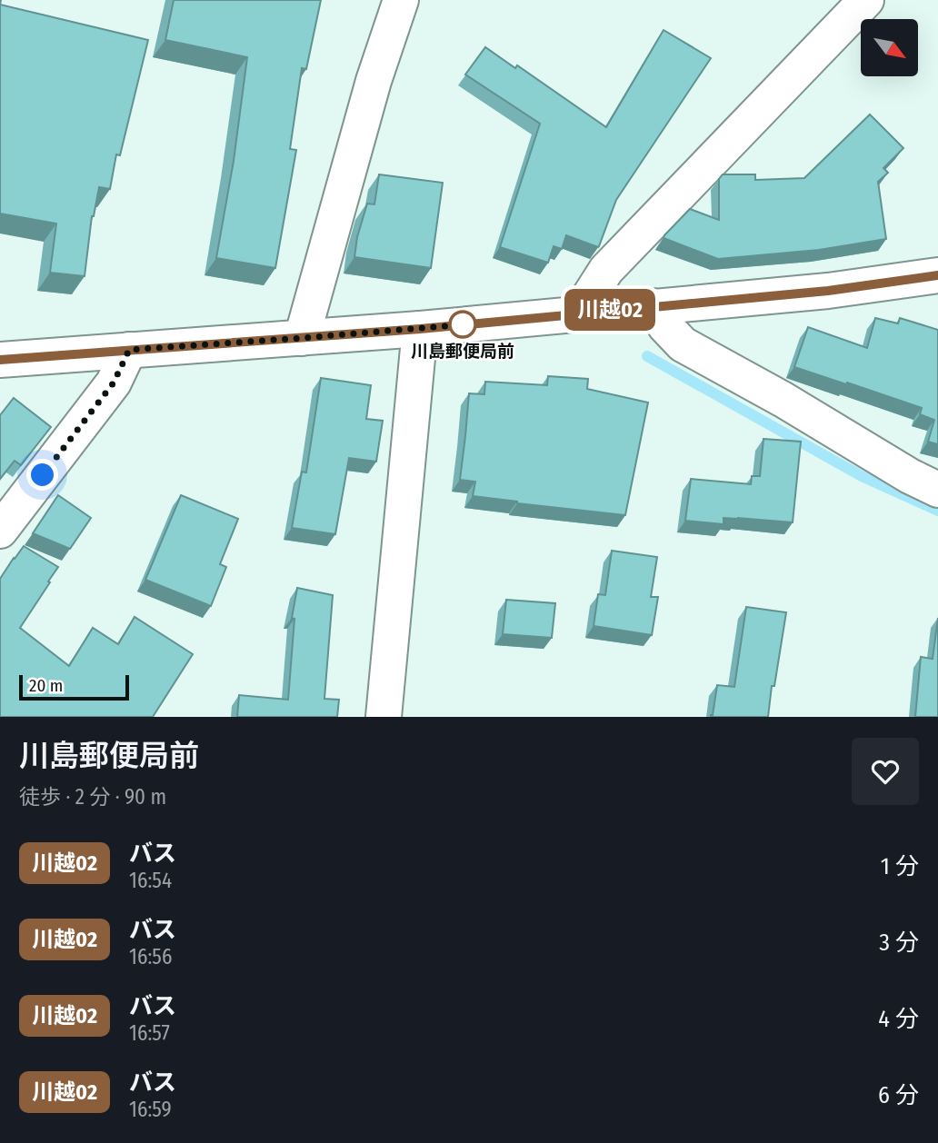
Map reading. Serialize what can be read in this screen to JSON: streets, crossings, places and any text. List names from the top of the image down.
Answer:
{
  "places": ["川島郵便局前"],
  "lines": ["bus line 川越02"],
  "scale_bar": "20 m",
  "north": "bottom right",
  "page": {
    "on_map": "川越02",
    "scale": "20 m",
    "heading": ["川島郵便局前", "徒歩 · 2 分 · 90 m"],
    "list": [
      {
        "mark": "川越02",
        "name": "バス",
        "note": "16:54",
        "value": "1 分"
      },
      {
        "mark": "川越02",
        "name": "バス",
        "note": "16:56",
        "value": "3 分"
      },
      {
        "mark": "川越02",
        "name": "バス",
        "note": "16:57",
        "value": "4 分"
      },
      {
        "mark": "川越02",
        "name": "バス",
        "note": "16:59",
        "value": "6 分"
      }
    ]
  }
}
